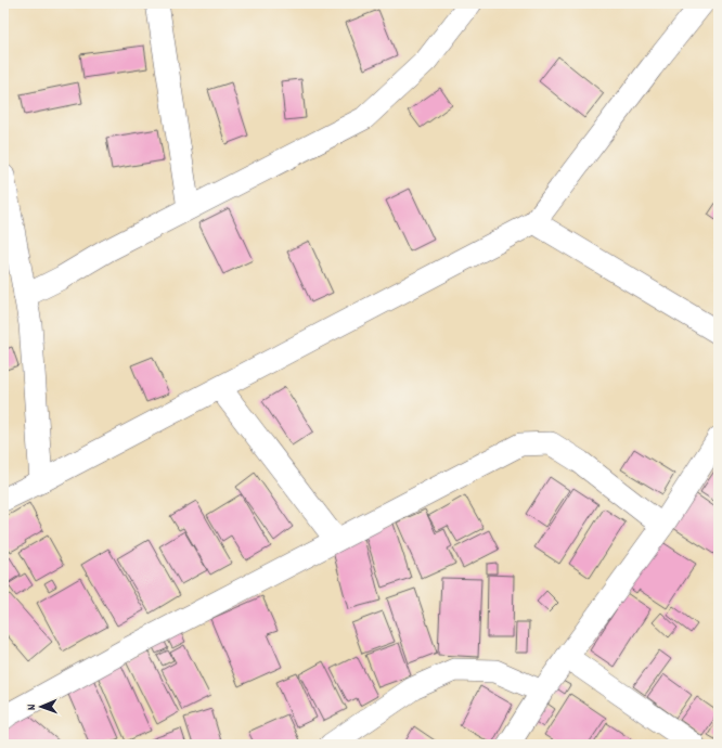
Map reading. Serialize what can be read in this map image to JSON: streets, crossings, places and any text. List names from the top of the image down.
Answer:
{
  "north": "left"
}
